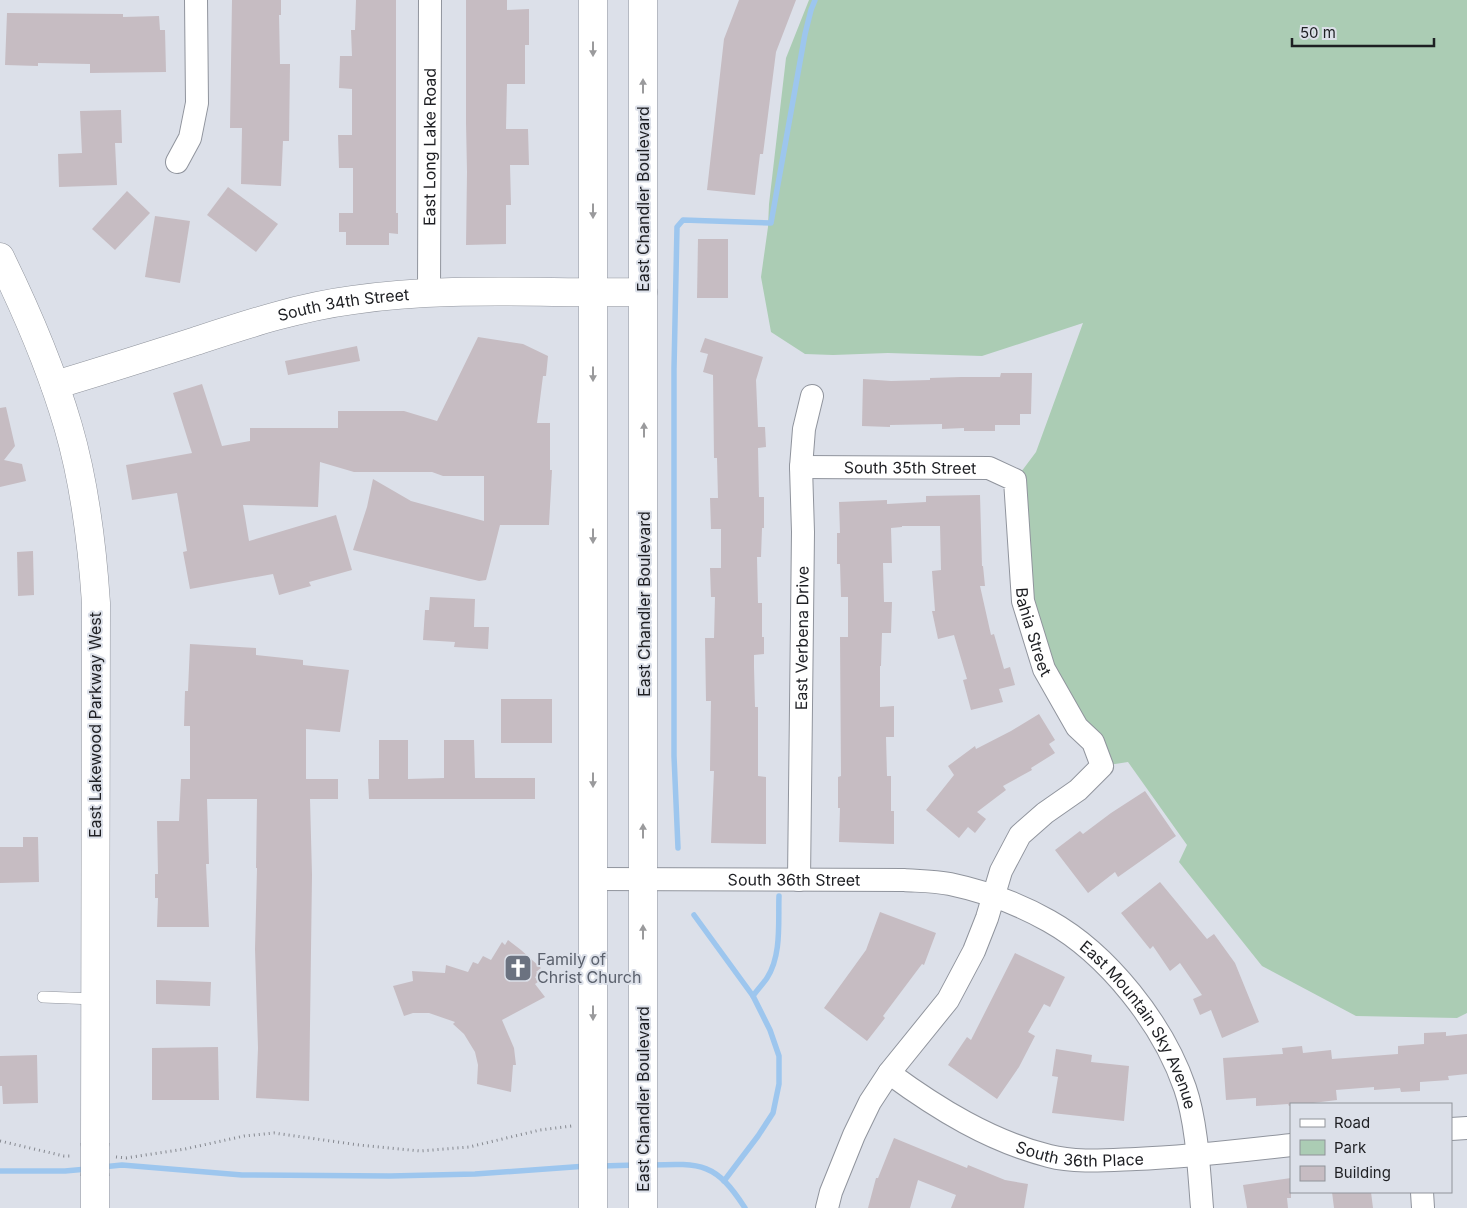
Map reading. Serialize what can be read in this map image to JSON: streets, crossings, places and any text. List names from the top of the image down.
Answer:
{
  "streets": {
    "main road": ["East Chandler Boulevard", "South 34th Street", "East Lakewood Parkway West"],
    "street": [
      "East Long Lake Road",
      "South 35th Street",
      "Bahia Street",
      "East Verbena Drive",
      "South 36th Street",
      "East Mountain Sky Avenue",
      "South 36th Place"
    ]
  },
  "crossings": [
    ["East Long Lake Road", "South 34th Street"],
    ["East Chandler Boulevard", "South 34th Street"],
    ["East Chandler Boulevard", "South 36th Street"],
    ["South 34th Street", "East Lakewood Parkway West"],
    ["South 35th Street", "Bahia Street"],
    ["South 35th Street", "East Verbena Drive"],
    ["Bahia Street", "South 36th Street"],
    ["Bahia Street", "East Mountain Sky Avenue"],
    ["East Verbena Drive", "South 36th Street"],
    ["South 36th Street", "East Mountain Sky Avenue"],
    ["East Mountain Sky Avenue", "South 36th Place"]
  ],
  "places": {
    "church": ["Family of Christ Church"]
  },
  "legend": ["Road", "Park", "Building"],
  "scale_bar": "50 m"
}
